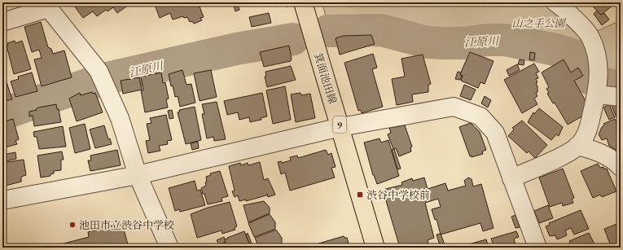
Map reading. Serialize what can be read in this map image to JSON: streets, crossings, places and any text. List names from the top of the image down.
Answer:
{
  "streets": {
    "main road": ["箕面池田線", "9"]
  },
  "water": ["江原川"],
  "parks": ["山之手公園"],
  "places": {
    "transit": ["渋谷中学校前"],
    "other": ["池田市立渋谷中学校"]
  }
}
